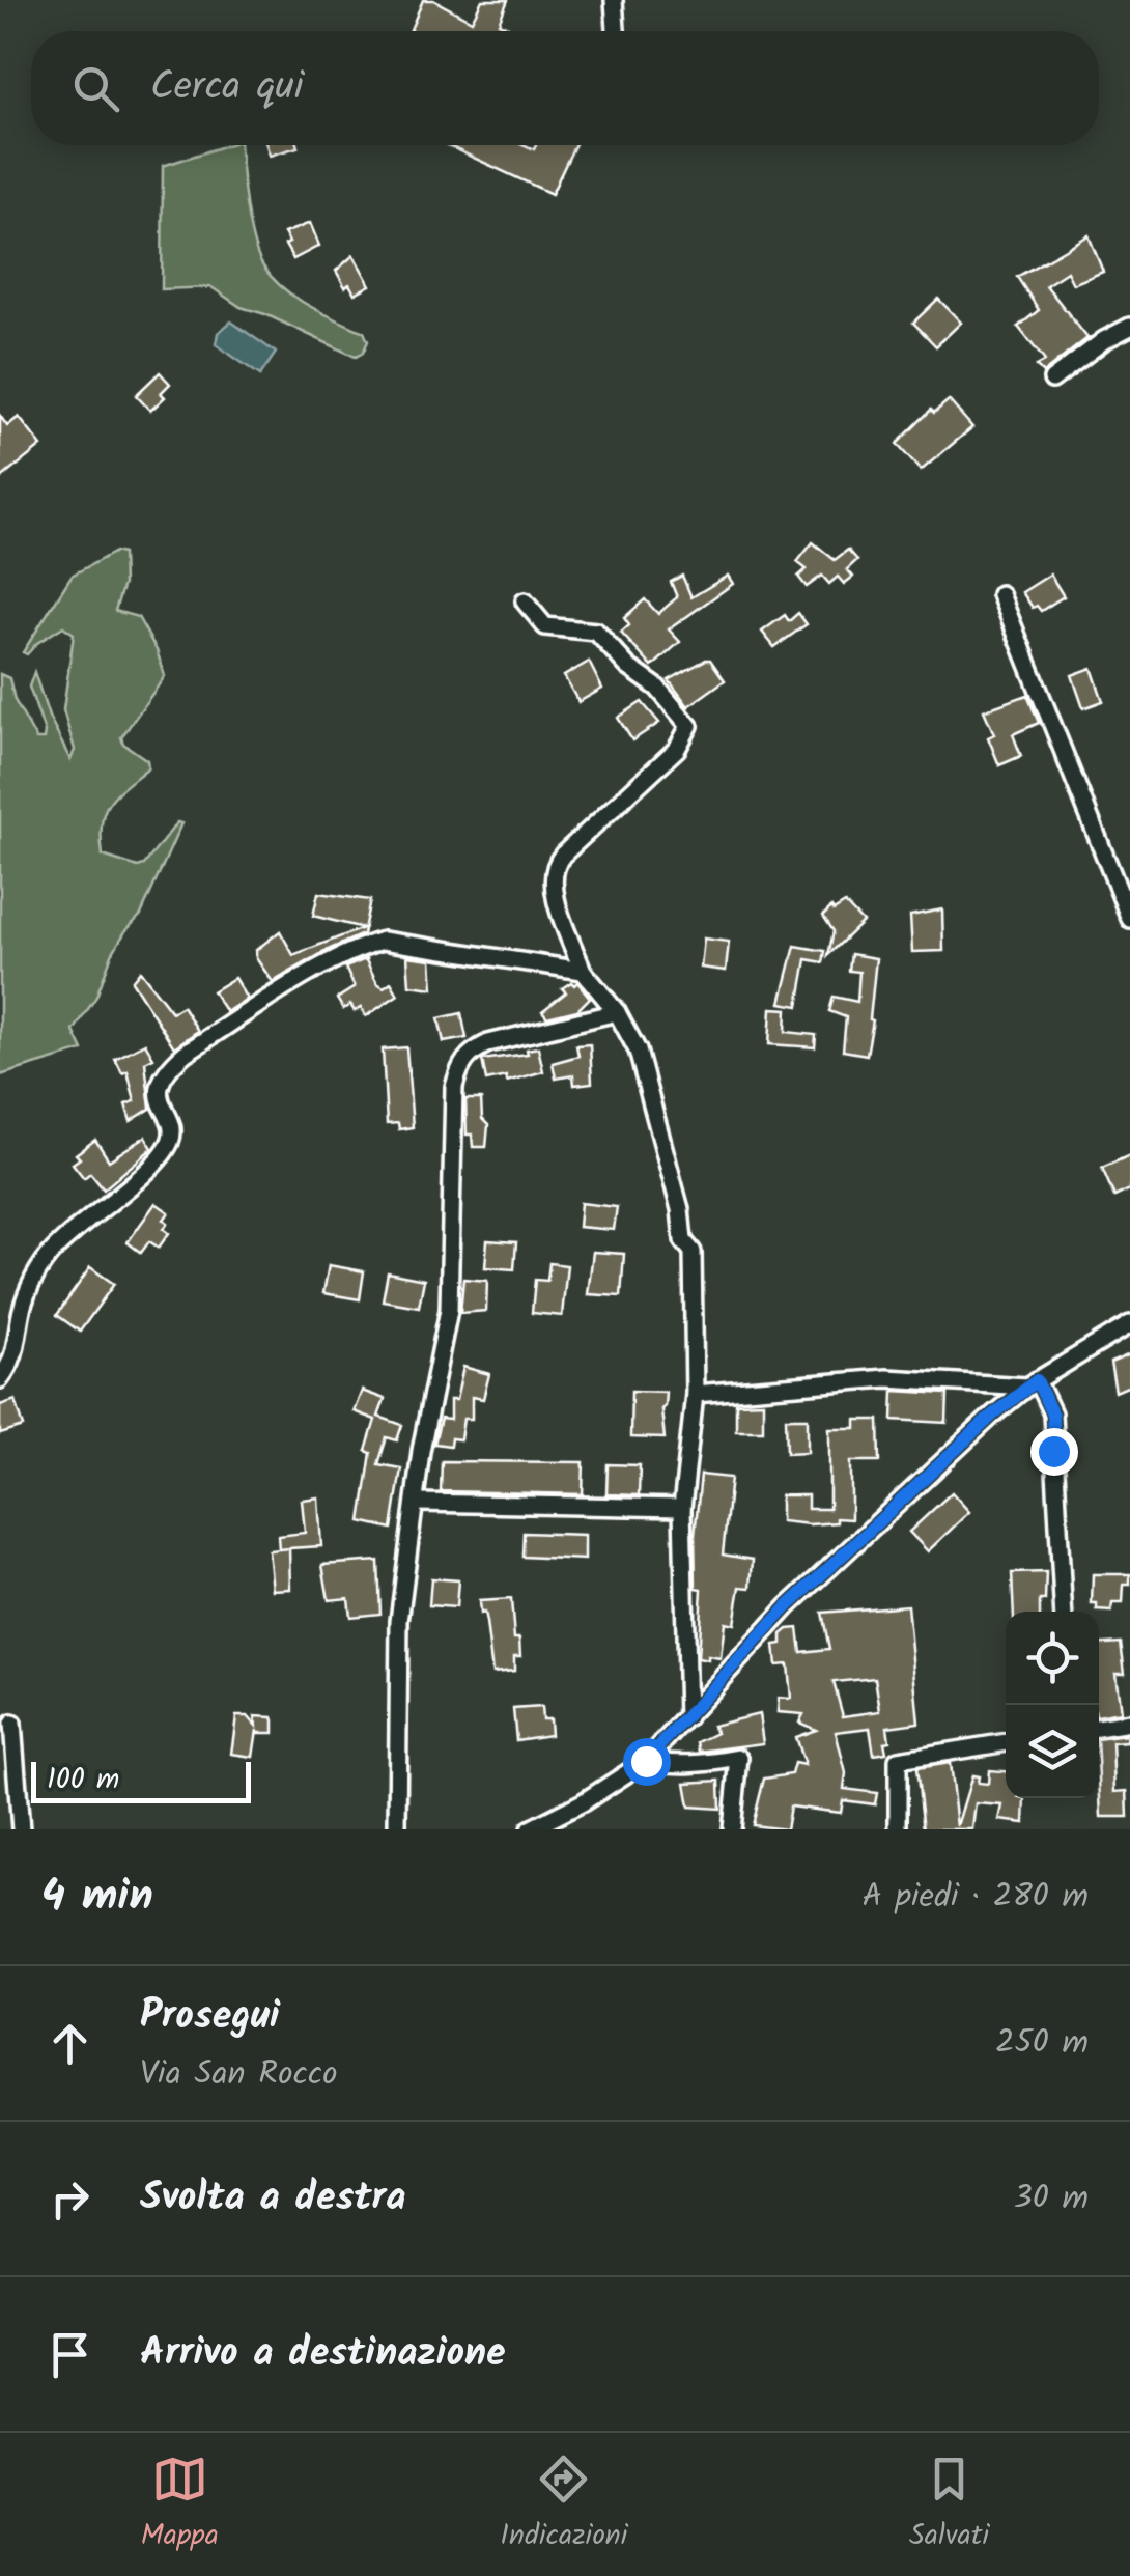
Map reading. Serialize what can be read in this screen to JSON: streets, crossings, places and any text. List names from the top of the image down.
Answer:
{
  "scale_bar": "100 m",
  "page": {
    "search": "Cerca qui",
    "scale": "100 m",
    "heading": ["4 min", "A piedi · 280 m"],
    "list": [
      ["Prosegui", "Via San Rocco", "250 m"],
      ["Svolta a destra", "30 m"],
      "Arrivo a destinazione"
    ],
    "nav": ["Mappa", "Indicazioni", "Salvati"]
  }
}
